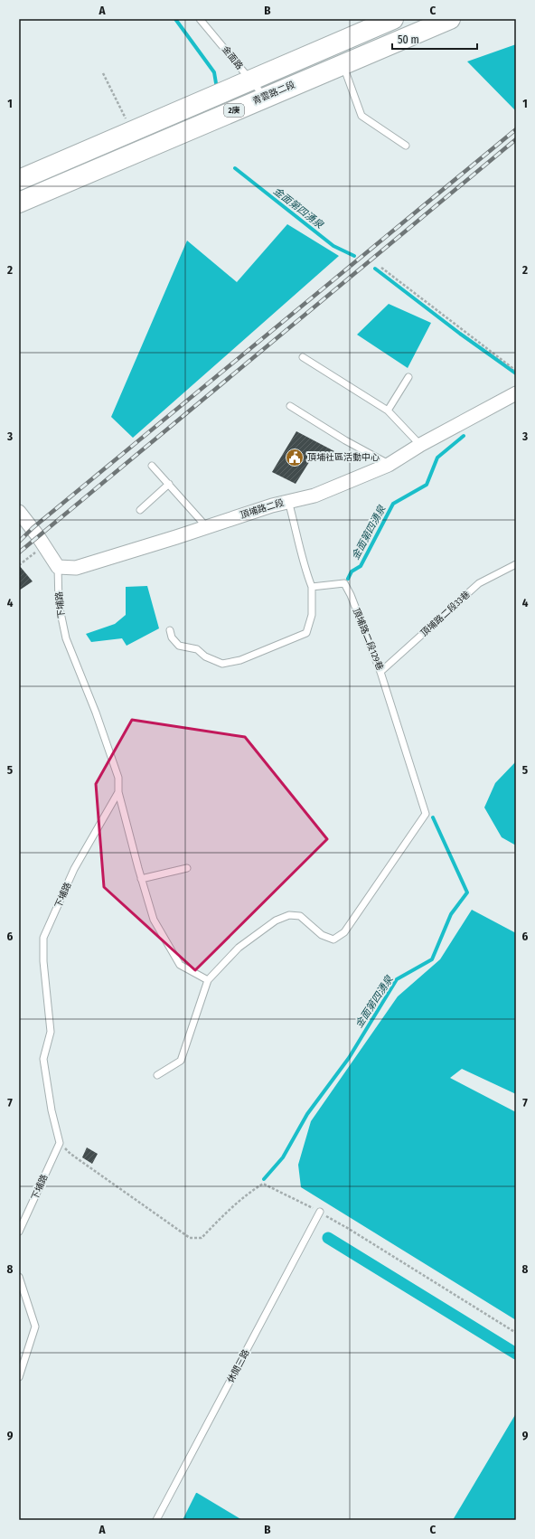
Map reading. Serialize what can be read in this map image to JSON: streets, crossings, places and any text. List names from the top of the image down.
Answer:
{
  "streets": {
    "main road": ["青雲路二段", "2庚"],
    "street": ["頂埔路二段"],
    "lane": [
      "金面路",
      "下埔路",
      "頂埔路二段33巷",
      "頂埔路二段129巷",
      "休閒三路"
    ]
  },
  "crossings": [
    ["金面路", "青雲路二段"],
    ["金面路", "2庚"],
    ["頂埔路二段", "下埔路"],
    ["頂埔路二段33巷", "頂埔路二段129巷"]
  ],
  "water": ["金面第四湧泉"],
  "places": {
    "public building": ["頂埔社區活動中心"]
  },
  "scale_bar": "50 m",
  "grid": {
    "columns": ["A", "B", "C"],
    "rows": [
      "1",
      "2",
      "3",
      "4",
      "5",
      "6",
      "7",
      "8",
      "9"
    ]
  }
}
